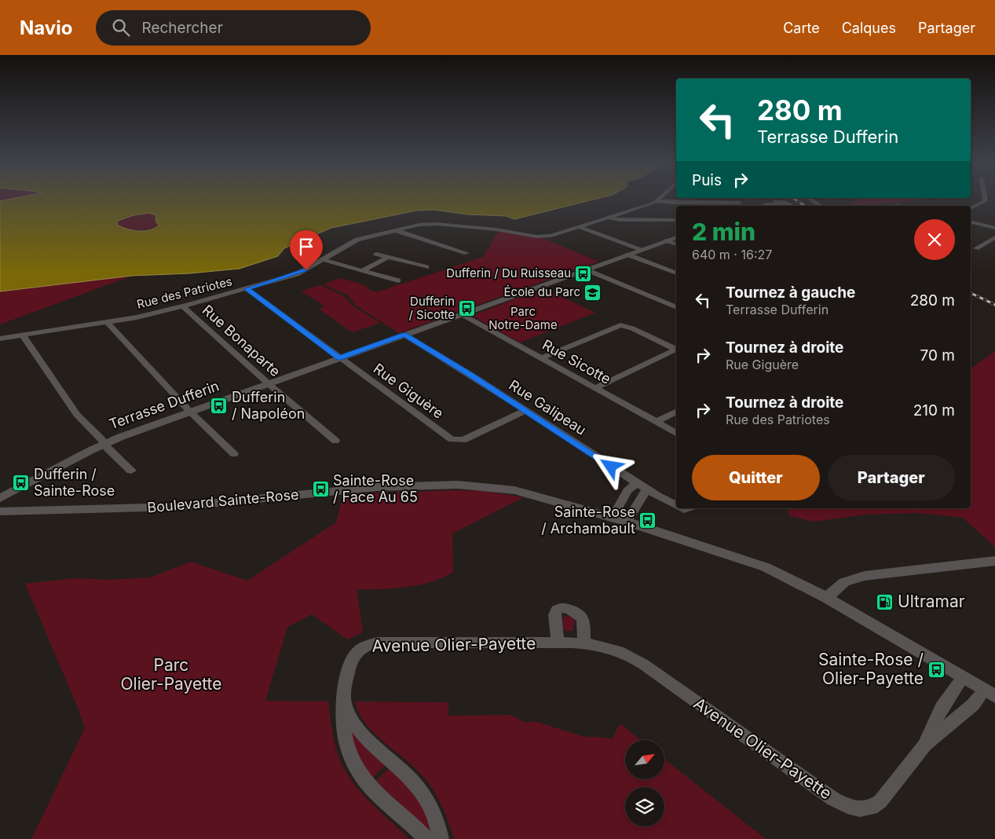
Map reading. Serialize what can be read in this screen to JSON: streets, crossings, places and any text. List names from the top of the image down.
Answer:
{
  "streets": {
    "street": [
      "Rue des Patriotes",
      "Rue Bonaparte",
      "Rue Sicotte",
      "Rue Giguère",
      "Terrasse Dufferin",
      "Rue Galipeau",
      "Boulevard Sainte-Rose",
      "Avenue Olier-Payette"
    ]
  },
  "crossings": [
    ["Rue des Patriotes", "Rue Bonaparte"],
    ["Rue des Patriotes", "Rue Giguère"],
    ["Rue Bonaparte", "Terrasse Dufferin"],
    ["Rue Sicotte", "Terrasse Dufferin"],
    ["Rue Giguère", "Terrasse Dufferin"],
    ["Rue Giguère", "Rue Galipeau"],
    ["Terrasse Dufferin", "Rue Galipeau"],
    ["Boulevard Sainte-Rose", "Avenue Olier-Payette"]
  ],
  "parks": ["Parc Notre-Dame", "Parc Olier-Payette"],
  "places": {
    "bus stop": [
      "Dufferin / Du Ruisseau",
      "Dufferin / Sicotte",
      "Dufferin / Napoléon",
      "Dufferin / Sainte-Rose",
      "Sainte-Rose / Face Au 65",
      "Sainte-Rose / Archambault",
      "Sainte-Rose / Olier-Payette"
    ],
    "school or university": ["École du Parc"],
    "fuel station": ["Ultramar"]
  },
  "north": "top right",
  "page": {
    "header": "Navio",
    "search": "Rechercher",
    "nav": ["Carte", "Calques", "Partager"],
    "turn": ["280 m", "Terrasse Dufferin"],
    "then": "Puis",
    "heading": ["2 min", "640 m · 16:27"],
    "list": [
      {
        "name": "Tournez à gauche",
        "note": "Terrasse Dufferin",
        "value": "280 m"
      },
      {
        "name": "Tournez à droite",
        "note": "Rue Giguère",
        "value": "70 m"
      },
      {
        "name": "Tournez à droite",
        "note": "Rue des Patriotes",
        "value": "210 m"
      }
    ],
    "buttons": ["Quitter", "Partager"]
  }
}
